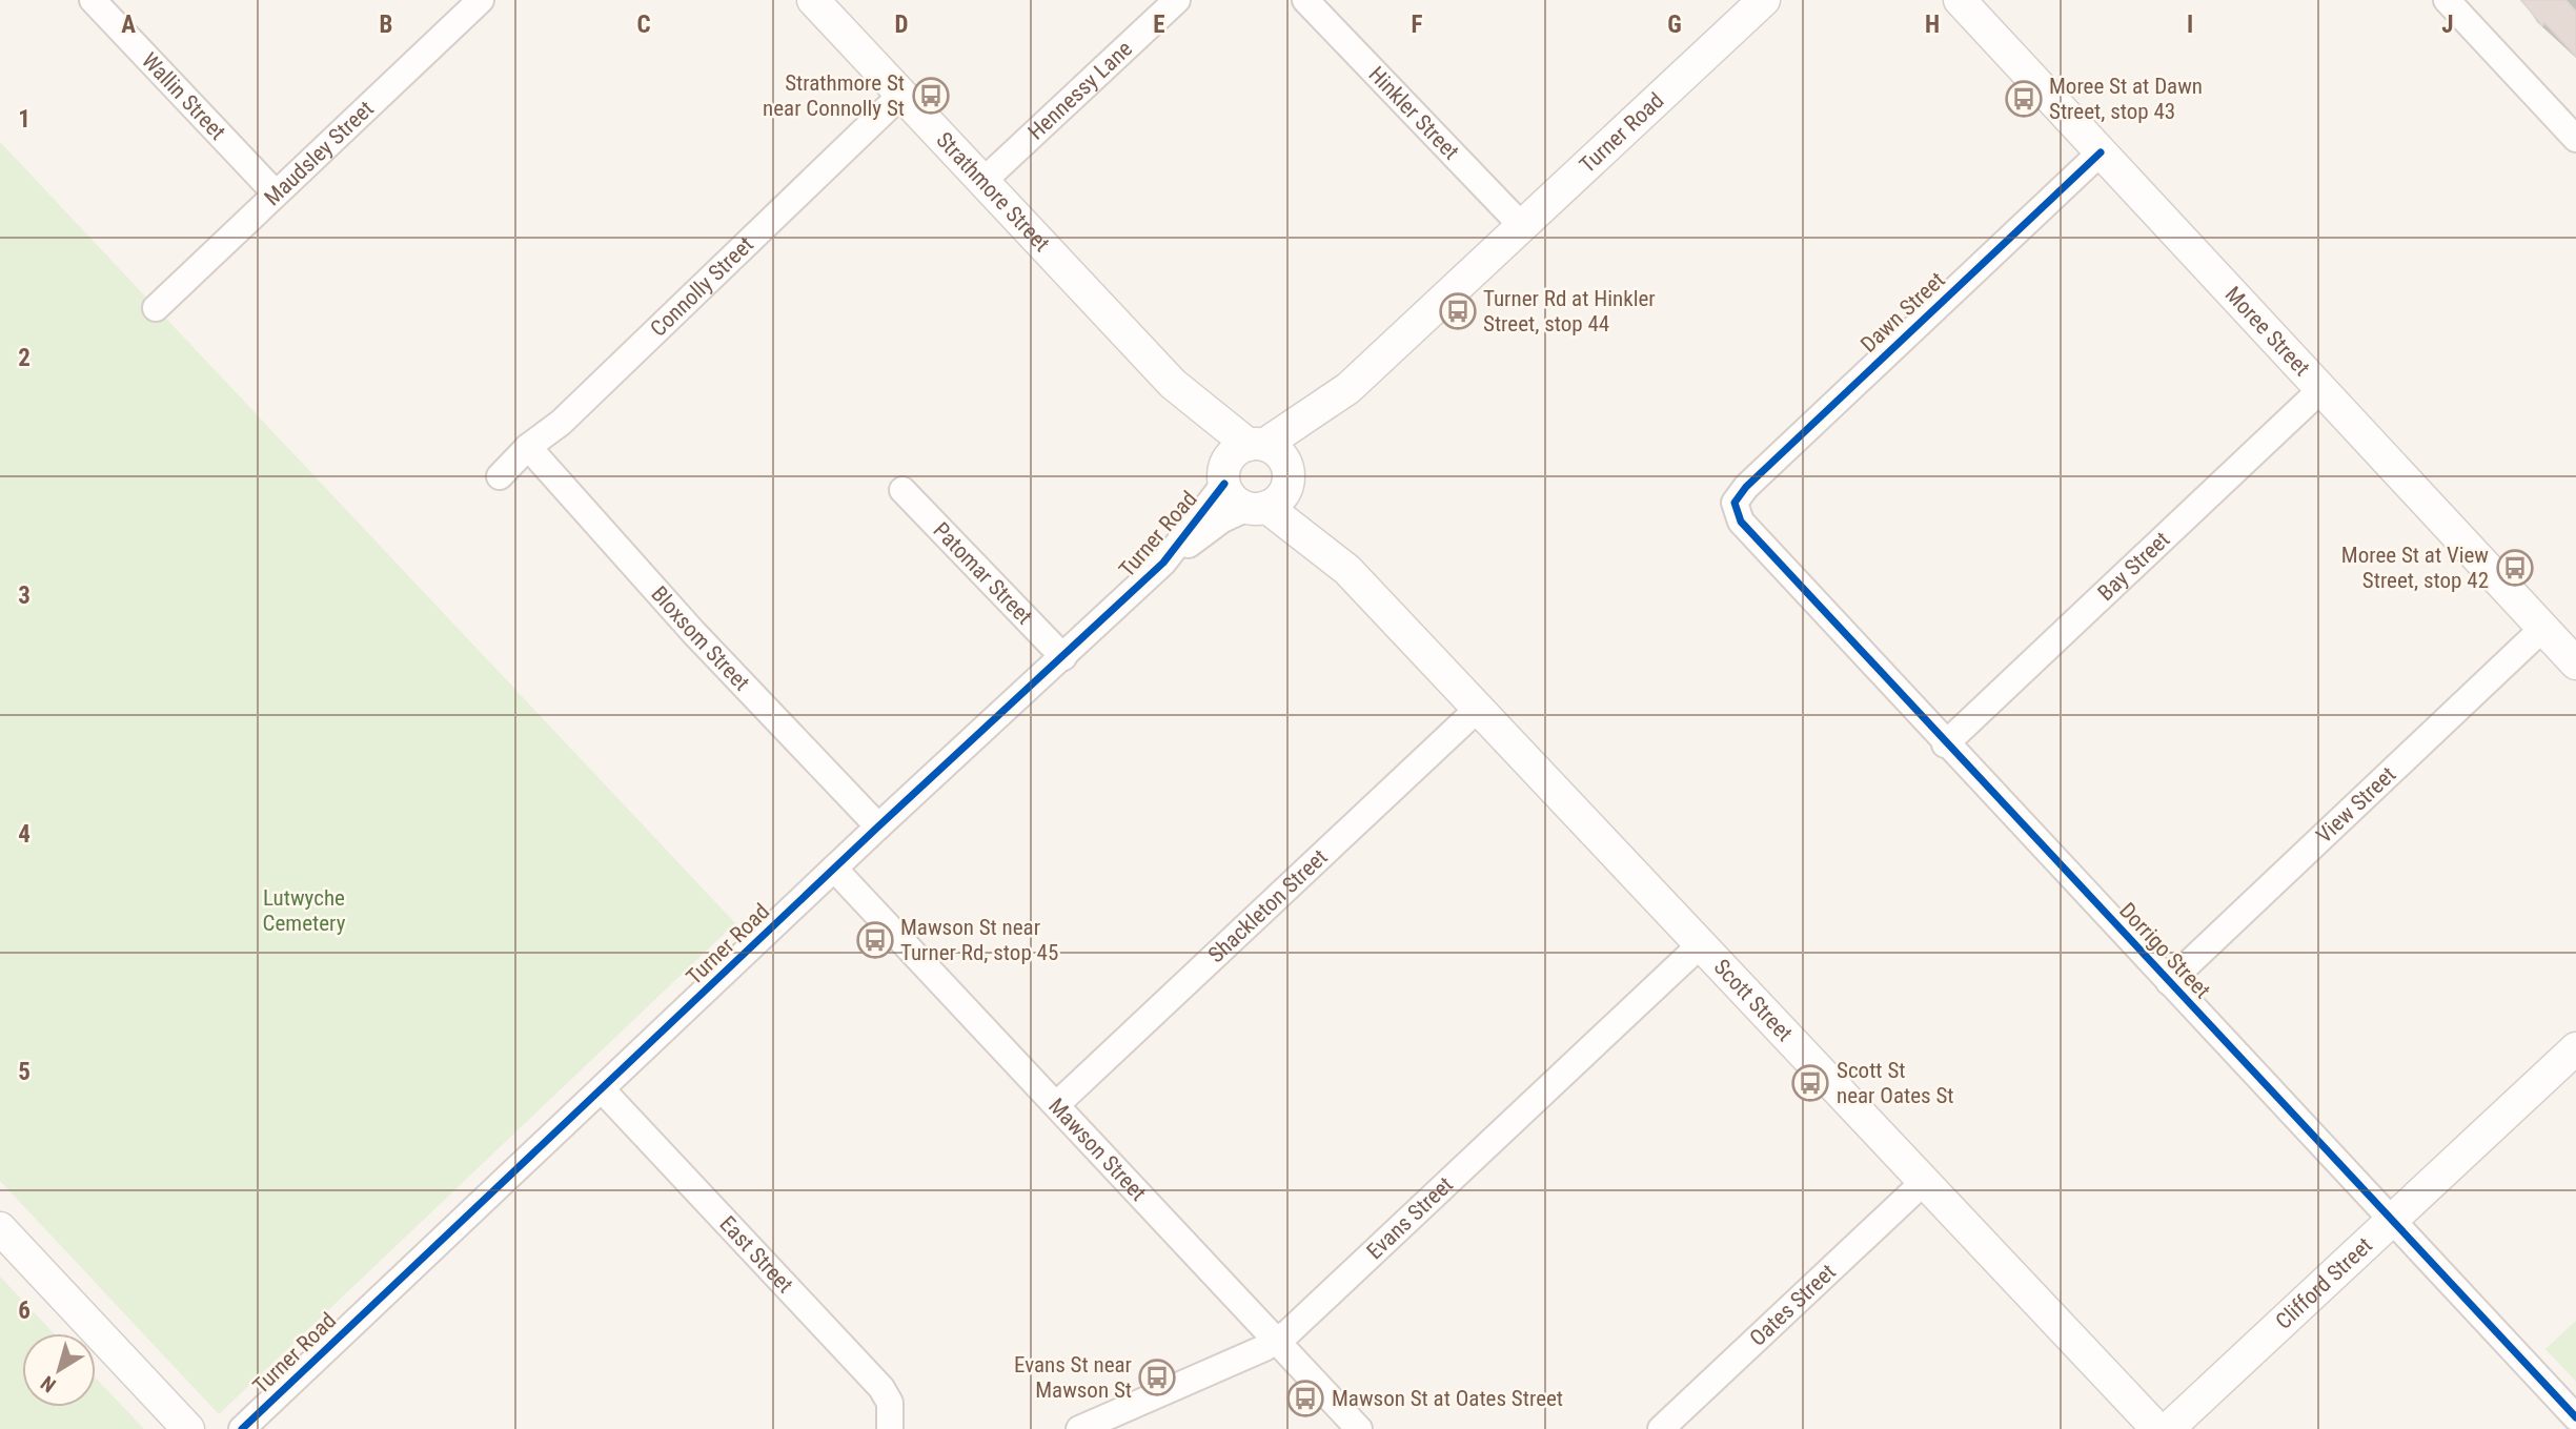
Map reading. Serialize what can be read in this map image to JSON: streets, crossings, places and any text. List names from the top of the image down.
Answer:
{
  "streets": {
    "street": [
      "Hennessy Lane",
      "Wallin Street",
      "Hinkler Street",
      "Turner Road",
      "Maudsley Street",
      "Strathmore Street",
      "Connolly Street",
      "Dawn Street",
      "Moree Street",
      "Bay Street",
      "Patomar Street",
      "Bloxsom Street",
      "View Street",
      "Shackleton Street",
      "Dorrigo Street",
      "Scott Street",
      "Mawson Street",
      "Evans Street",
      "East Street",
      "Clifford Street",
      "Oates Street"
    ]
  },
  "crossings": [
    ["Hennessy Lane", "Strathmore Street"],
    ["Wallin Street", "Maudsley Street"],
    ["Hinkler Street", "Turner Road"],
    ["Turner Road", "Strathmore Street"],
    ["Turner Road", "Patomar Street"],
    ["Turner Road", "Bloxsom Street"],
    ["Turner Road", "Scott Street"],
    ["Turner Road", "Mawson Street"],
    ["Turner Road", "East Street"],
    ["Strathmore Street", "Connolly Street"],
    ["Strathmore Street", "Scott Street"],
    ["Connolly Street", "Bloxsom Street"],
    ["Dawn Street", "Moree Street"],
    ["Dawn Street", "Dorrigo Street"],
    ["Moree Street", "Bay Street"],
    ["Moree Street", "View Street"],
    ["Bay Street", "Dorrigo Street"],
    ["View Street", "Dorrigo Street"],
    ["Shackleton Street", "Scott Street"],
    ["Shackleton Street", "Mawson Street"],
    ["Dorrigo Street", "Clifford Street"],
    ["Scott Street", "Evans Street"],
    ["Scott Street", "Oates Street"],
    ["Mawson Street", "Evans Street"]
  ],
  "parks": ["Lutwyche Cemetery"],
  "places": {
    "bus stop": [
      "Strathmore St near Connolly St",
      "Moree St at Dawn Street, stop 43",
      "Turner Rd at Hinkler Street, stop 44",
      "Moree St at View Street, stop 42",
      "Mawson St near Turner Rd, stop 45",
      "Scott St near Oates St",
      "Evans St near Mawson St",
      "Mawson St at Oates Street"
    ]
  },
  "north": "bottom left",
  "grid": {
    "columns": [
      "A",
      "B",
      "C",
      "D",
      "E",
      "F",
      "G",
      "H",
      "I",
      "J"
    ],
    "rows": [
      "1",
      "2",
      "3",
      "4",
      "5",
      "6"
    ]
  }
}
